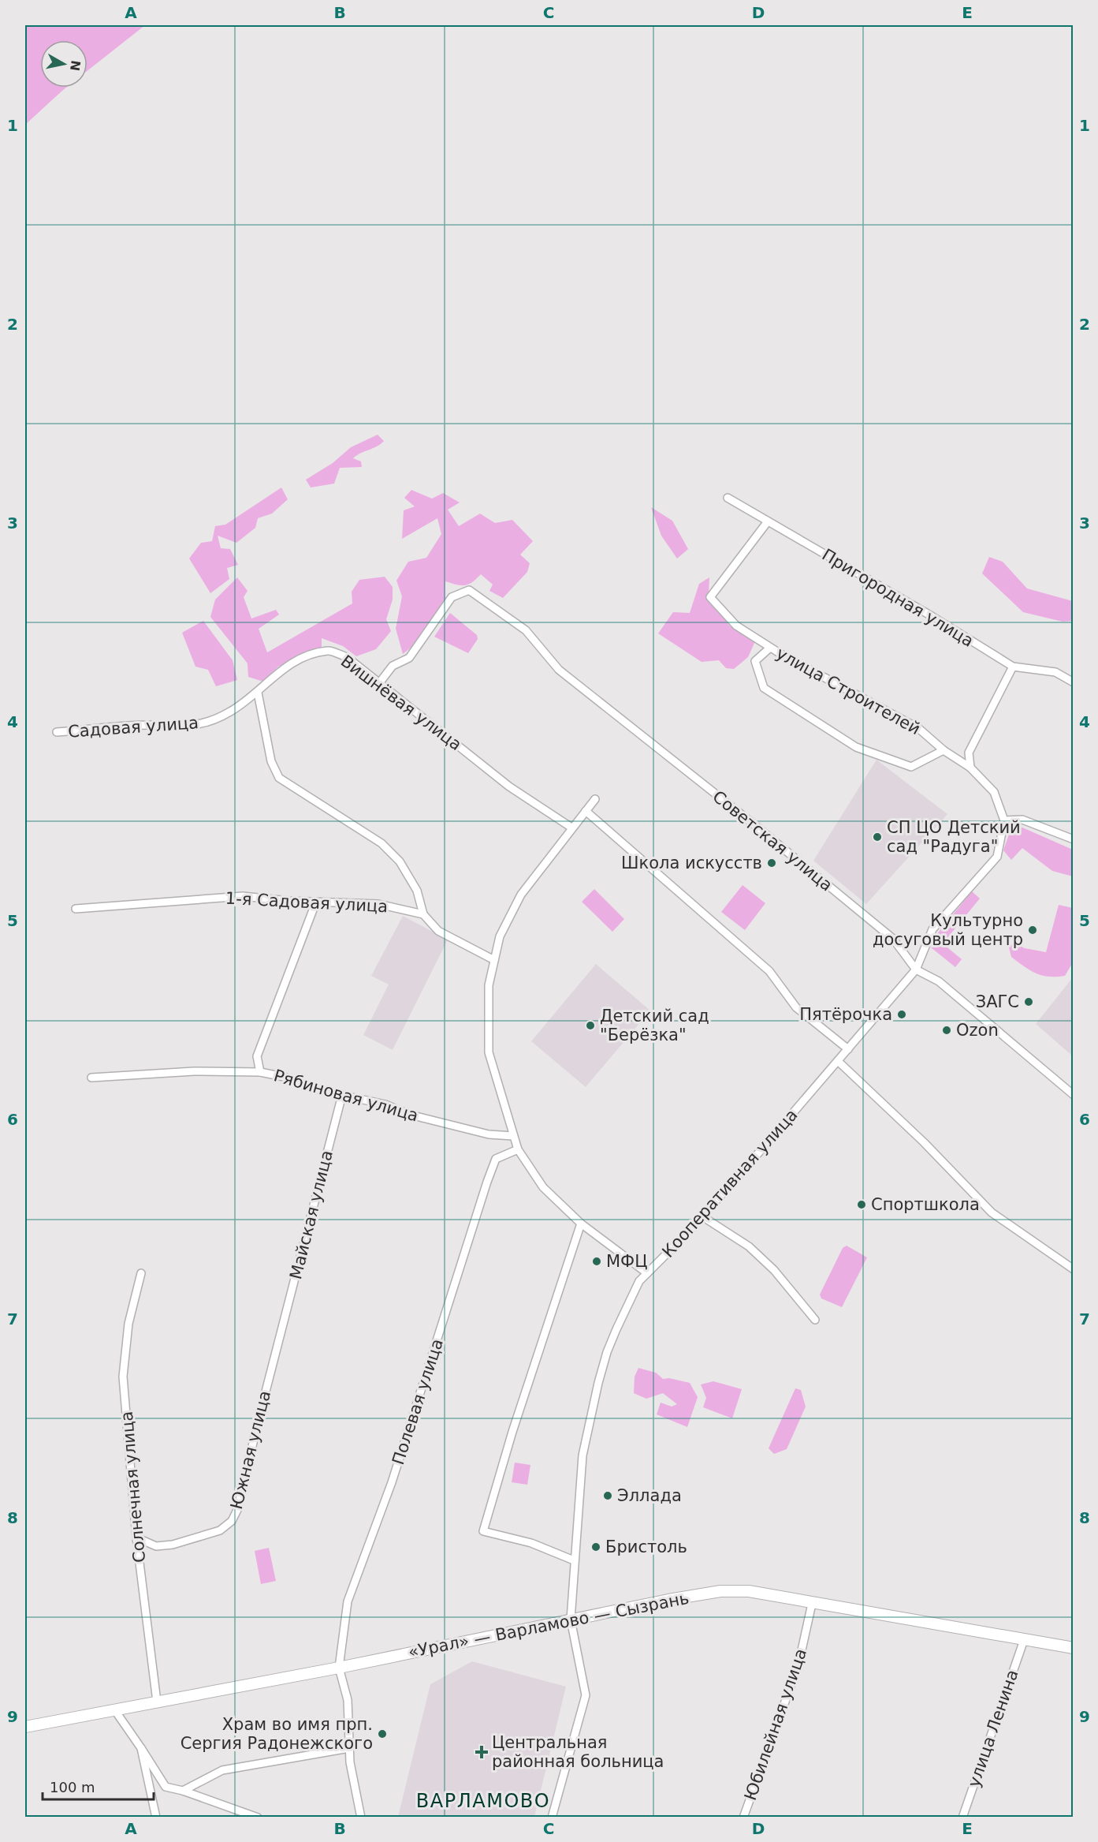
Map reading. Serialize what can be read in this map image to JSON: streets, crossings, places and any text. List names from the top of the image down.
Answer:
{
  "streets": {
    "main road": ["«Урал» — Варламово — Сызрань"],
    "street": [
      "Пригородная улица",
      "улица Строителей",
      "Вишнёвая улица",
      "Садовая улица",
      "Советская улица",
      "1-я Садовая улица",
      "Рябиновая улица",
      "Кооперативная улица",
      "Майская улица",
      "Полевая улица",
      "Южная улица",
      "Солнечная улица",
      "Юбилейная улица",
      "улица Ленина"
    ]
  },
  "crossings": [
    ["Пригородная улица", "улица Строителей"],
    ["улица Строителей", "Кооперативная улица"],
    ["Вишнёвая улица", "Садовая улица"],
    ["Вишнёвая улица", "Советская улица"],
    ["Советская улица", "Кооперативная улица"],
    ["Рябиновая улица", "Майская улица"],
    ["Кооперативная улица", "«Урал» — Варламово — Сызрань"],
    ["Майская улица", "Южная улица"],
    ["Полевая улица", "«Урал» — Варламово — Сызрань"],
    ["Южная улица", "Солнечная улица"],
    ["Солнечная улица", "«Урал» — Варламово — Сызрань"],
    ["«Урал» — Варламово — Сызрань", "Юбилейная улица"],
    ["«Урал» — Варламово — Сызрань", "улица Ленина"]
  ],
  "districts": ["ВАРЛАМОВО"],
  "places": {
    "other": [
      "СП ЦО Детский сад \"Радуга\"",
      "Школа искусств",
      "Культурно досуговый центр",
      "ЗАГС",
      "Пятёрочка",
      "Детский сад \"Берёзка\"",
      "Ozon",
      "Спортшкола",
      "МФЦ",
      "Эллада",
      "Бристоль",
      "Храм во имя прп. Сергия Радонежского"
    ],
    "health": ["Центральная районная больница"]
  },
  "scale_bar": "100 m",
  "north": "right",
  "grid": {
    "columns": [
      "A",
      "B",
      "C",
      "D",
      "E"
    ],
    "rows": [
      "1",
      "2",
      "3",
      "4",
      "5",
      "6",
      "7",
      "8",
      "9"
    ]
  }
}
